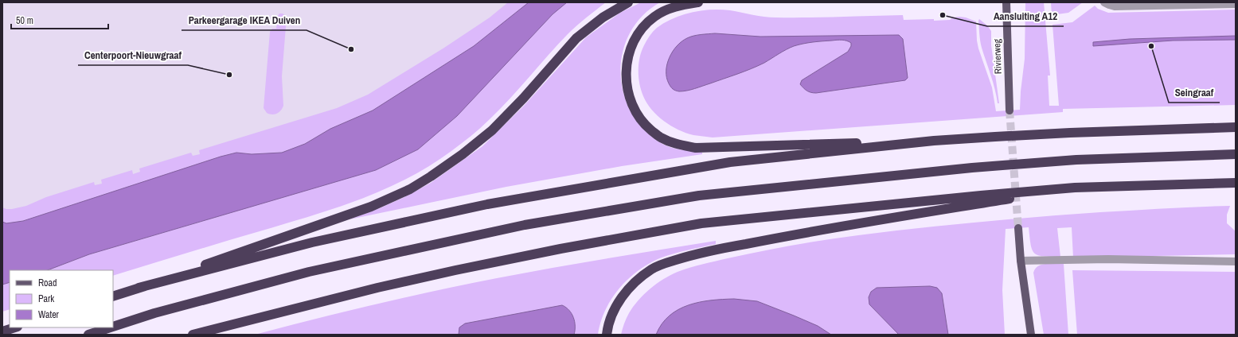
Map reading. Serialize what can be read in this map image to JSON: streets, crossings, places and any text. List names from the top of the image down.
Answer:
{
  "streets": {
    "main road": ["Rivierweg"]
  },
  "places": [
    "Aansluiting A12",
    "Seingraaf",
    "Parkeergarage IKEA Duiven",
    "Centerpoort-Nieuwgraaf"
  ],
  "legend": ["Road", "Park", "Water"],
  "scale_bar": "50 m"
}
